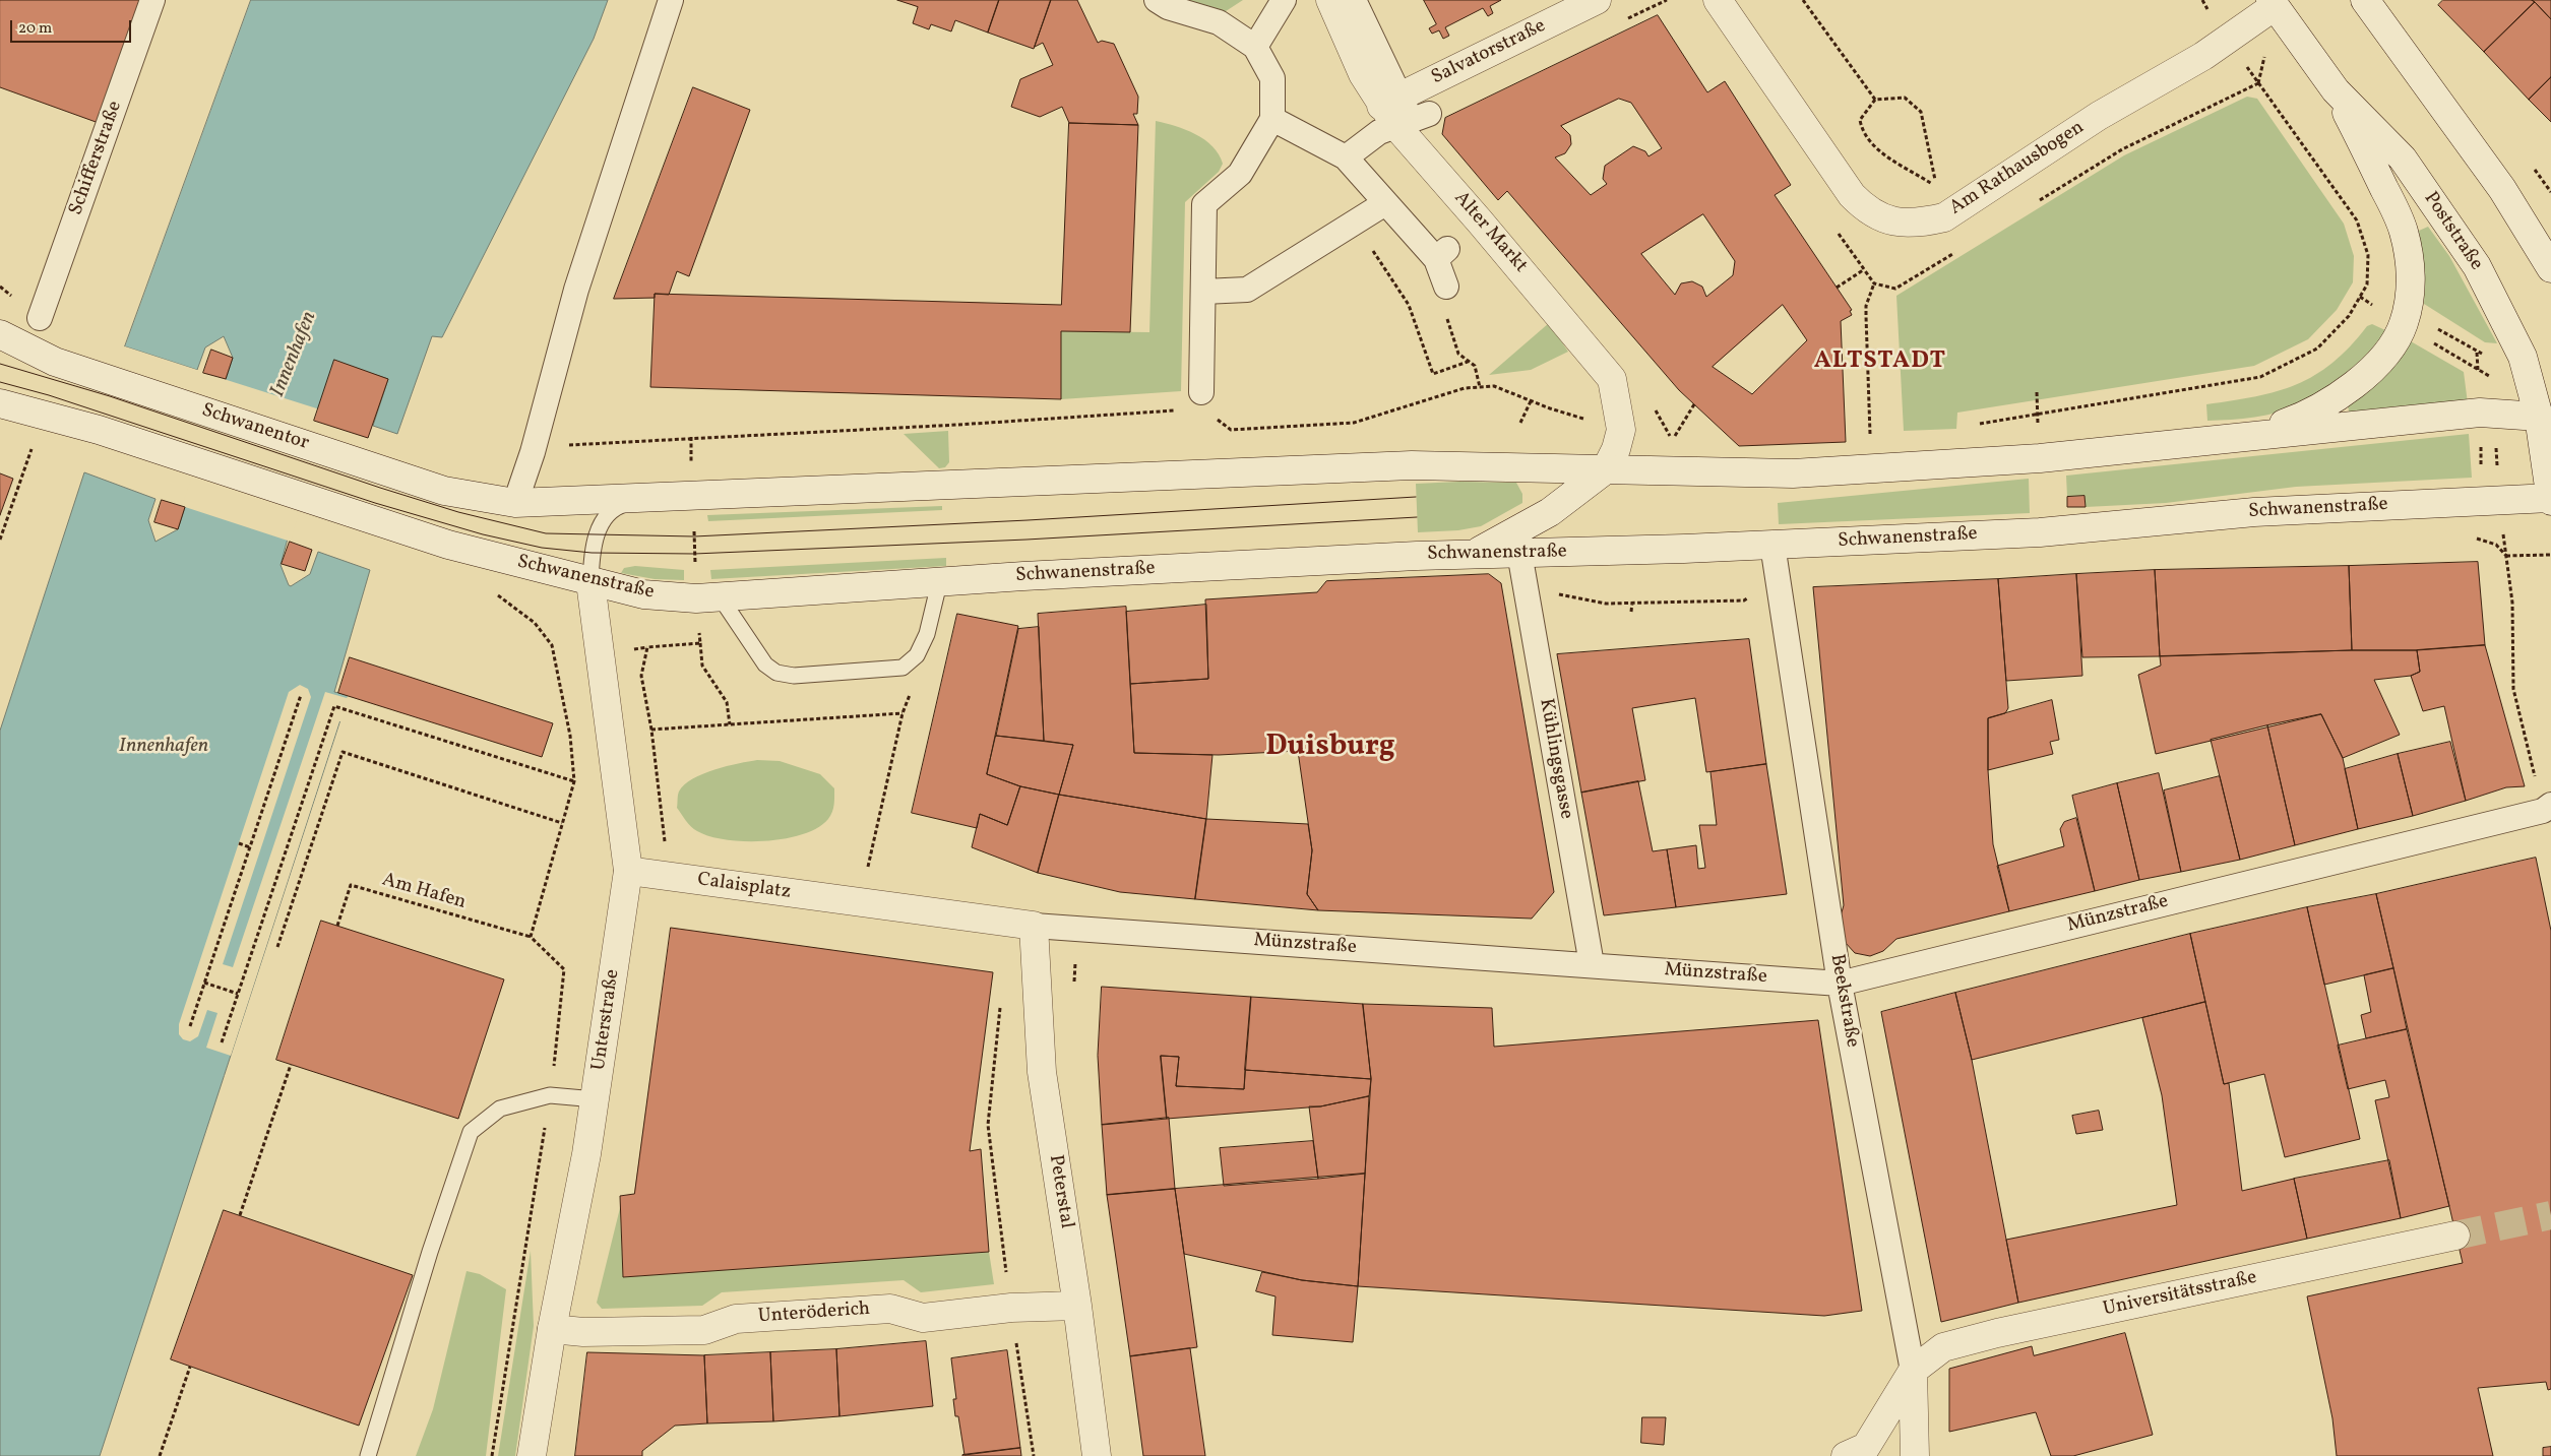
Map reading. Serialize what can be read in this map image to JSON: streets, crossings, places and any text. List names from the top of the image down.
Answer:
{
  "streets": {
    "main road": [
      "Salvatorstraße",
      "Am Rathausbogen",
      "Poststraße",
      "Alter Markt",
      "Schwanentor",
      "Schwanenstraße",
      "Calaisplatz",
      "Münzstraße",
      "Beekstraße",
      "Unterstraße",
      "Peterstal",
      "Universitätsstraße",
      "Unteröderich"
    ],
    "street": ["Schifferstraße", "Kühlingsgasse"],
    "path": ["Am Hafen"]
  },
  "crossings": [
    ["Salvatorstraße", "Alter Markt"],
    ["Am Rathausbogen", "Poststraße"],
    ["Poststraße", "Schwanenstraße"],
    ["Schwanenstraße", "Kühlingsgasse"],
    ["Schwanenstraße", "Beekstraße"],
    ["Schwanenstraße", "Unterstraße"],
    ["Kühlingsgasse", "Münzstraße"],
    ["Calaisplatz", "Münzstraße"],
    ["Calaisplatz", "Unterstraße"],
    ["Münzstraße", "Beekstraße"],
    ["Münzstraße", "Peterstal"],
    ["Beekstraße", "Universitätsstraße"],
    ["Unterstraße", "Unteröderich"],
    ["Peterstal", "Unteröderich"]
  ],
  "districts": ["ALTSTADT", "Duisburg"],
  "water": ["Innenhafen"],
  "scale_bar": "20 m"
}
